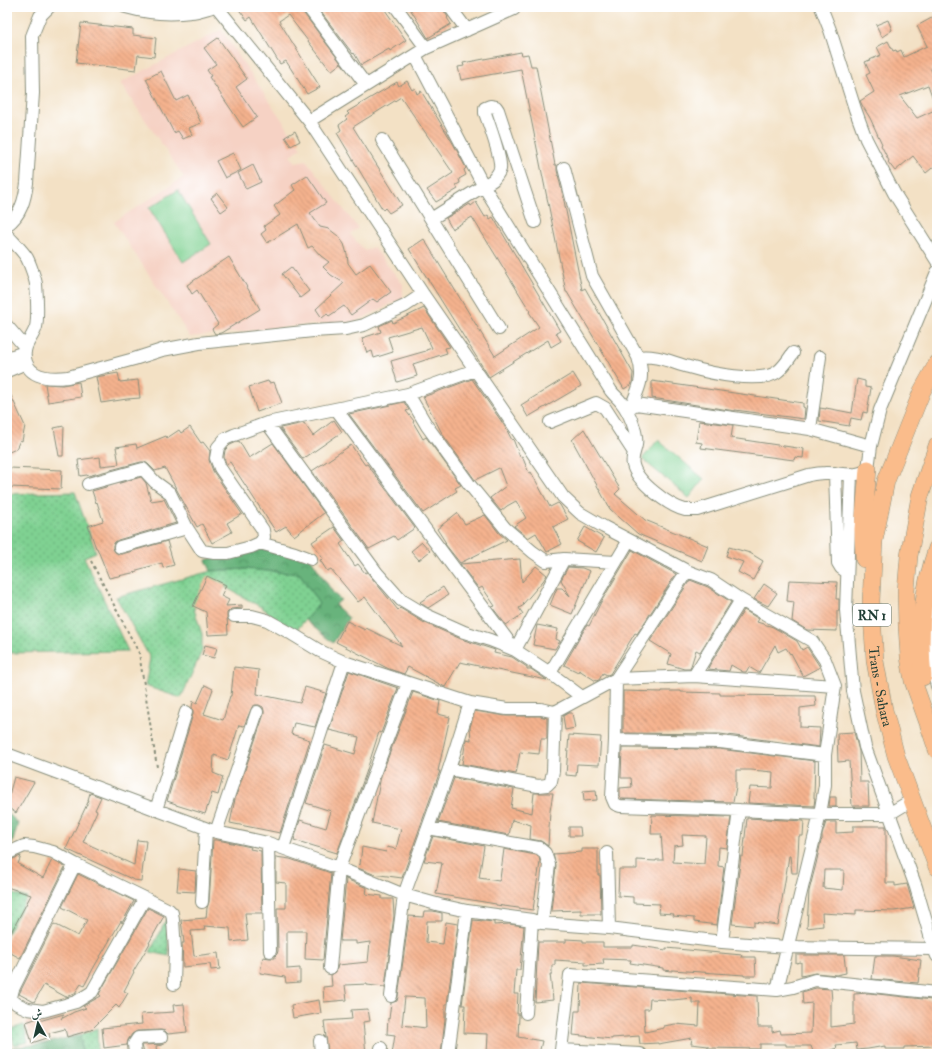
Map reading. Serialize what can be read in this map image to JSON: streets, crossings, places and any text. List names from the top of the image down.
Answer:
{
  "streets": {
    "highway": ["RN 1", "Trans - Sahara"]
  },
  "north": "top"
}
